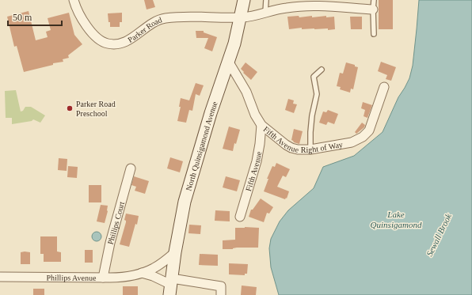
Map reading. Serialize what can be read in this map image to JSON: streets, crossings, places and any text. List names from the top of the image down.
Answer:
{
  "streets": {
    "main road": ["North Quinsigamond Avenue"],
    "street": [
      "Parker Road",
      "Fifth Avenue Right of Way",
      "Fifth Avenue",
      "Phillips Court",
      "Phillips Avenue"
    ]
  },
  "crossings": [
    ["Parker Road", "North Quinsigamond Avenue"],
    ["Fifth Avenue Right of Way", "North Quinsigamond Avenue"],
    ["Fifth Avenue Right of Way", "Fifth Avenue"],
    ["North Quinsigamond Avenue", "Phillips Avenue"],
    ["Phillips Court", "Phillips Avenue"]
  ],
  "water": ["Lake Quinsigamond", "Sewall Brook"],
  "places": ["Parker Road Preschool"],
  "scale_bar": "50 m"
}
